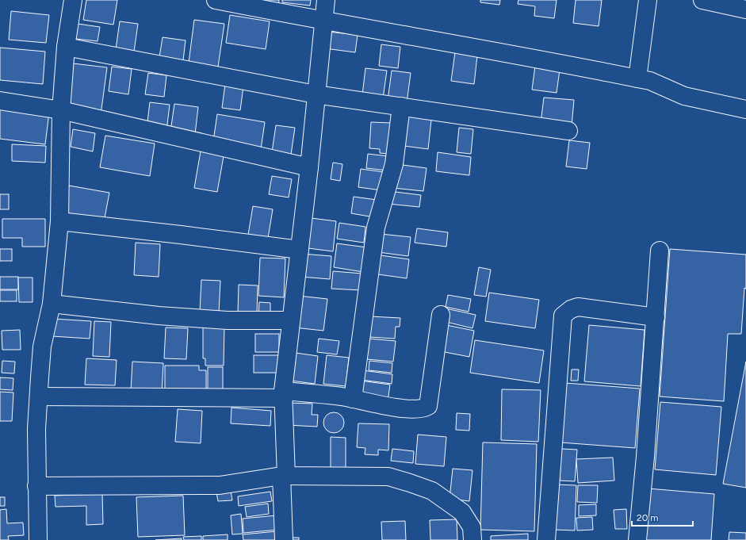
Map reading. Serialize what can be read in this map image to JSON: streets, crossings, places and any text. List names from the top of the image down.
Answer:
{
  "scale_bar": "20 m"
}
